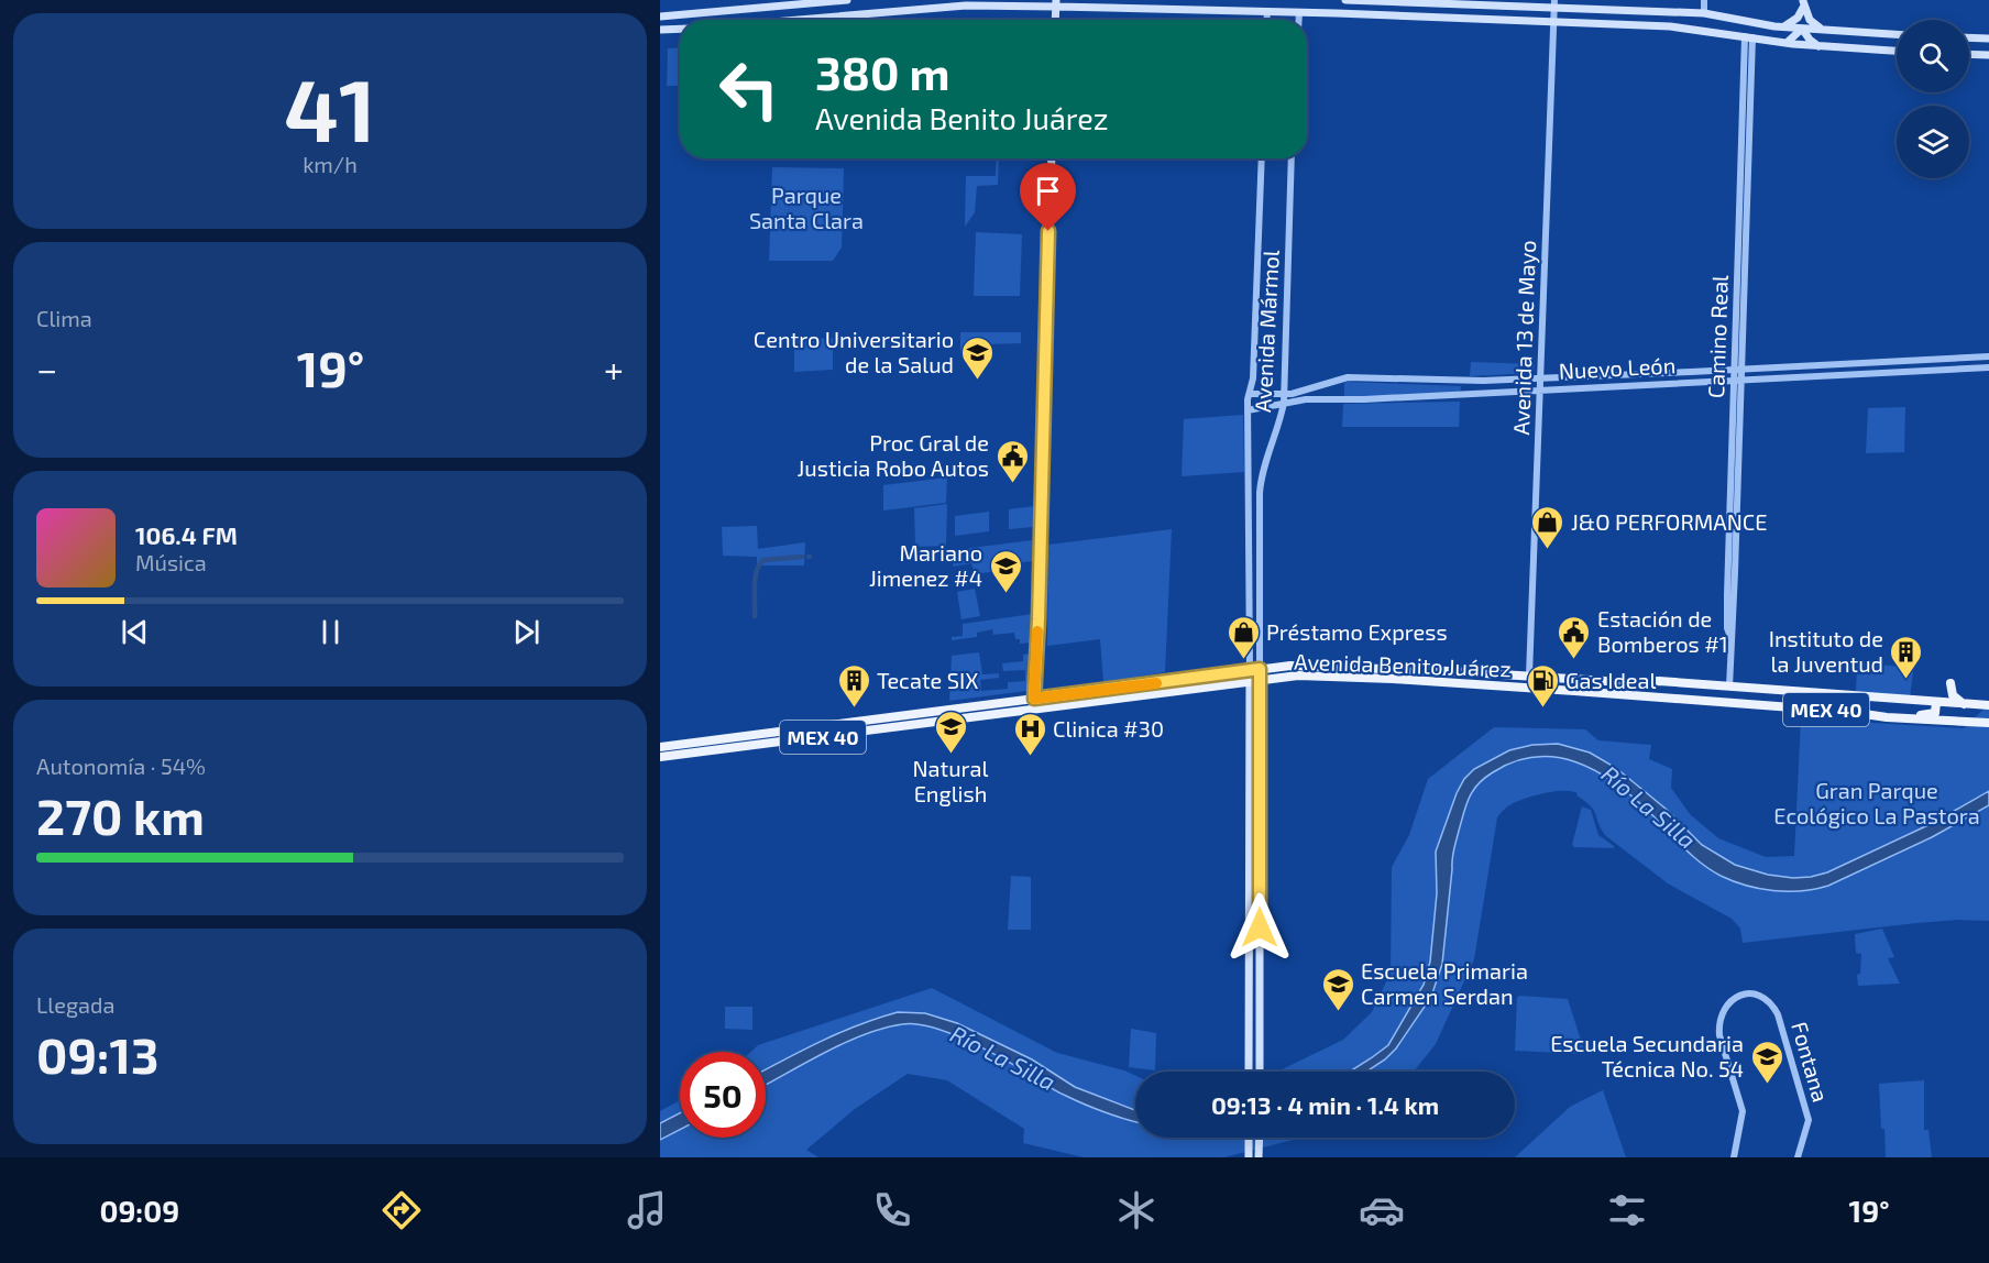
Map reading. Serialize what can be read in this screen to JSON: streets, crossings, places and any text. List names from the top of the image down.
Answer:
{
  "streets": {
    "main road": ["Avenida Benito Juárez", "MEX 40"],
    "street": [
      "Avenida Mármol",
      "Camino Real",
      "Avenida 13 de Mayo",
      "Nuevo León",
      "Fontana"
    ]
  },
  "crossings": [
    ["Avenida Mármol", "Nuevo León"],
    ["Avenida Mármol", "Avenida Benito Juárez"],
    ["Camino Real", "Nuevo León"],
    ["Camino Real", "Avenida Benito Juárez"],
    ["Avenida 13 de Mayo", "Nuevo León"],
    ["Avenida 13 de Mayo", "Avenida Benito Juárez"]
  ],
  "water": ["Río La Silla"],
  "parks": ["Parque Santa Clara", "Gran Parque Ecológico La Pastora"],
  "places": {
    "school or university": [
      "Centro Universitario de la Salud",
      "Mariano Jimenez #4",
      "Natural English",
      "Escuela Primaria Carmen Serdan",
      "Escuela Secundaria Técnica No. 54"
    ],
    "public building": ["Proc Gral de Justicia Robo Autos", "Estación de Bomberos #1"],
    "shop": ["J&O PERFORMANCE", "Préstamo Express"],
    "building": ["Instituto de la Juventud", "Tecate SIX"],
    "fuel station": ["Gas Ideal"],
    "hospital": ["Clinica #30"]
  },
  "page": {
    "tile": [
      ["41", "km/h"],
      "Clima",
      ["Autonomía · 54%", "270 km"],
      ["Llegada", "09:13"]
    ],
    "turn": ["380 m", "Avenida Benito Juárez"],
    "heat": ["−", "19°", "+"],
    "song": ["106.4 FM", "Música"],
    "limit": "50",
    "trip": "09:13 · 4 min · 1.4 km",
    "tabs": ["09:09", "19°"]
  }
}
